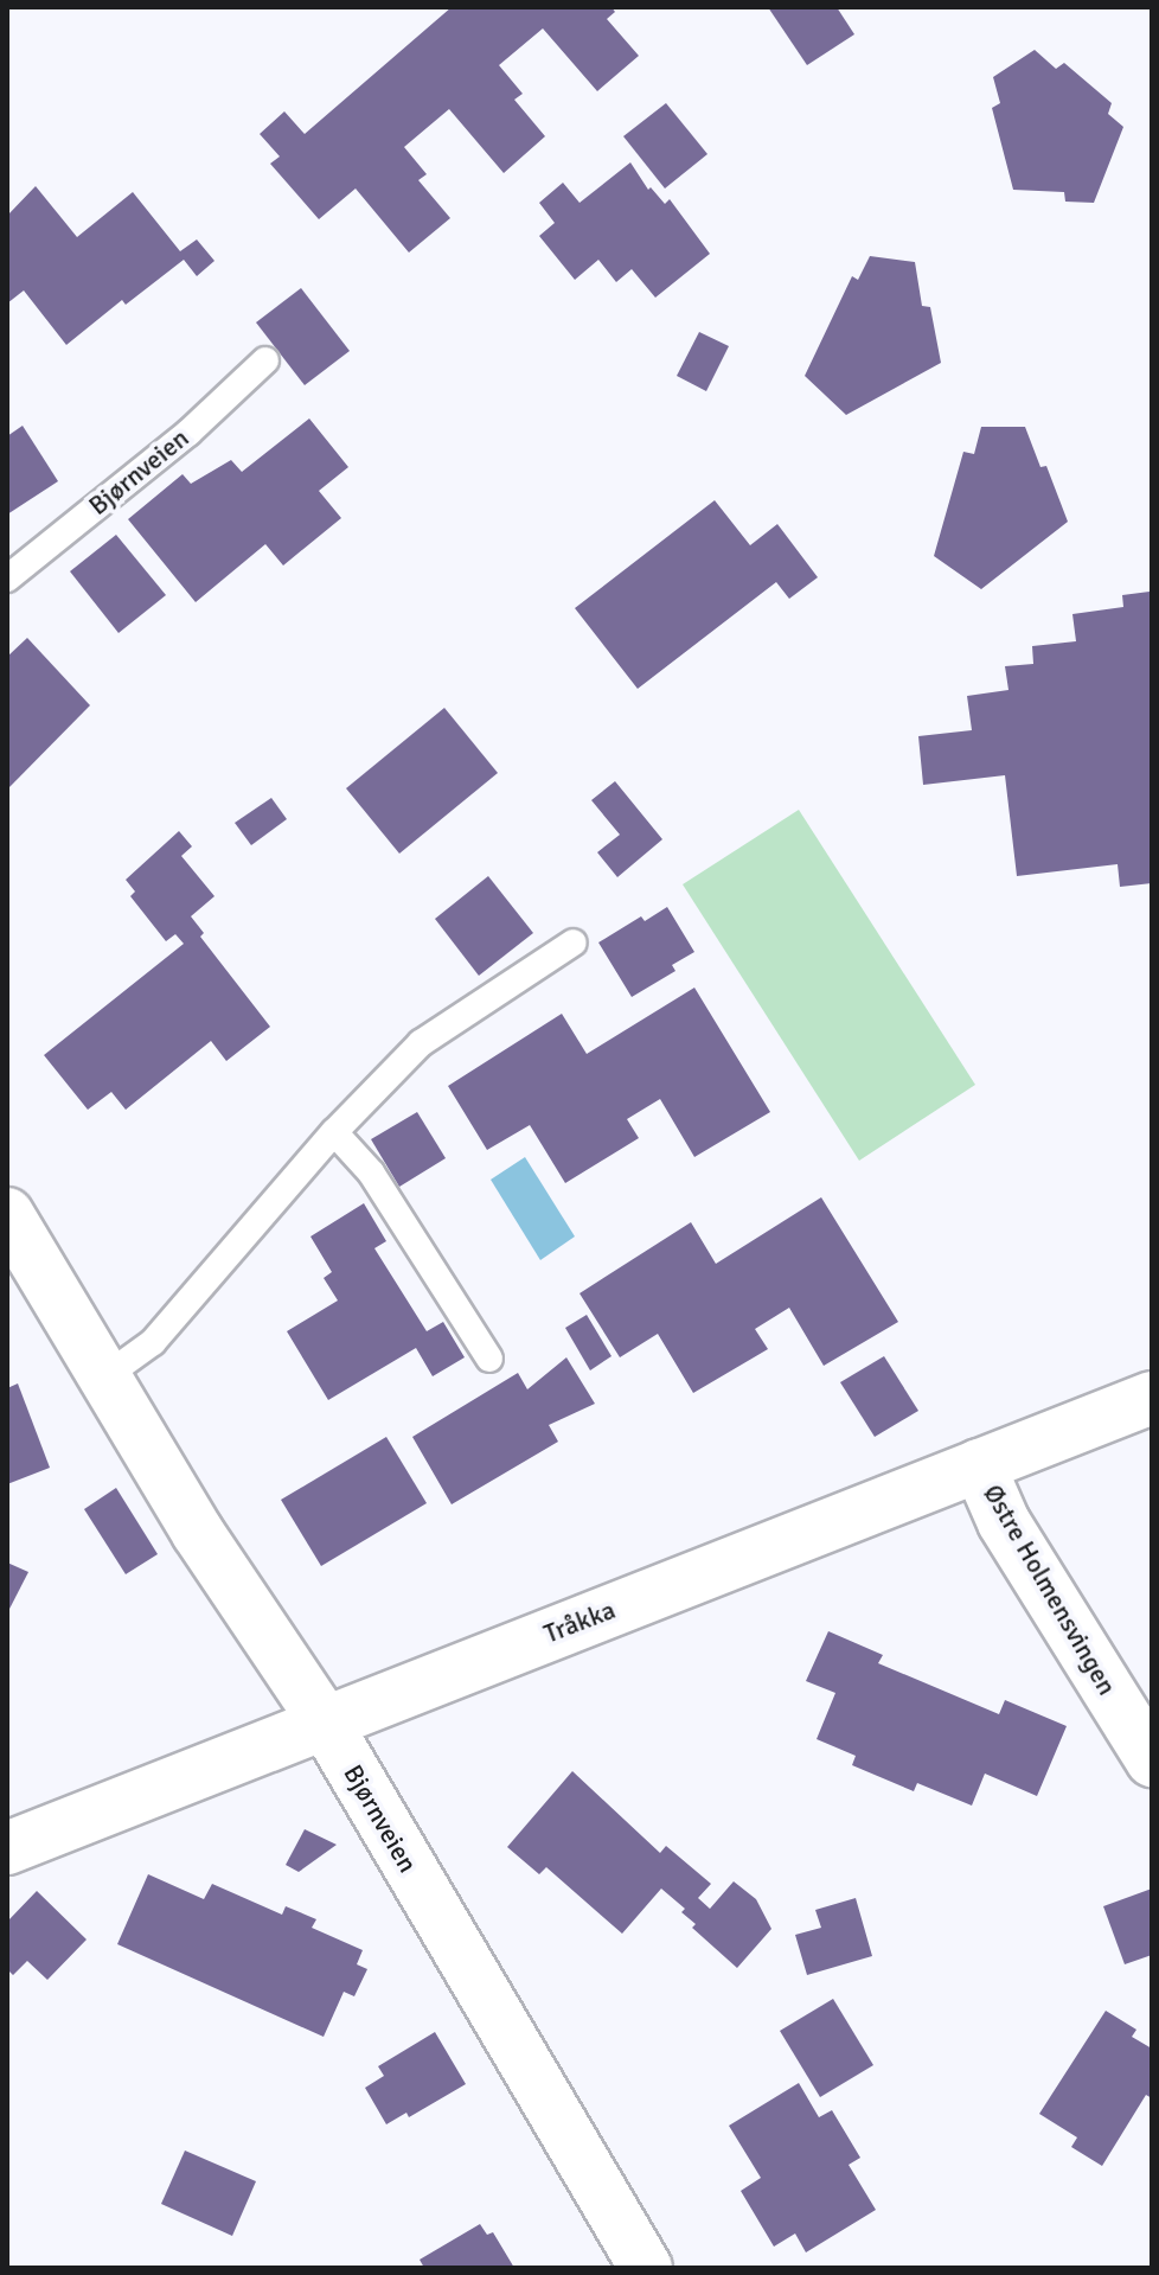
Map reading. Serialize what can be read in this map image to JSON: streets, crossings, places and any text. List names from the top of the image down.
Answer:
{
  "streets": {
    "street": ["Bjørnveien", "Østre Holmensvingen", "Tråkka"]
  },
  "crossings": [
    ["Bjørnveien", "Tråkka"],
    ["Østre Holmensvingen", "Tråkka"]
  ]
}
